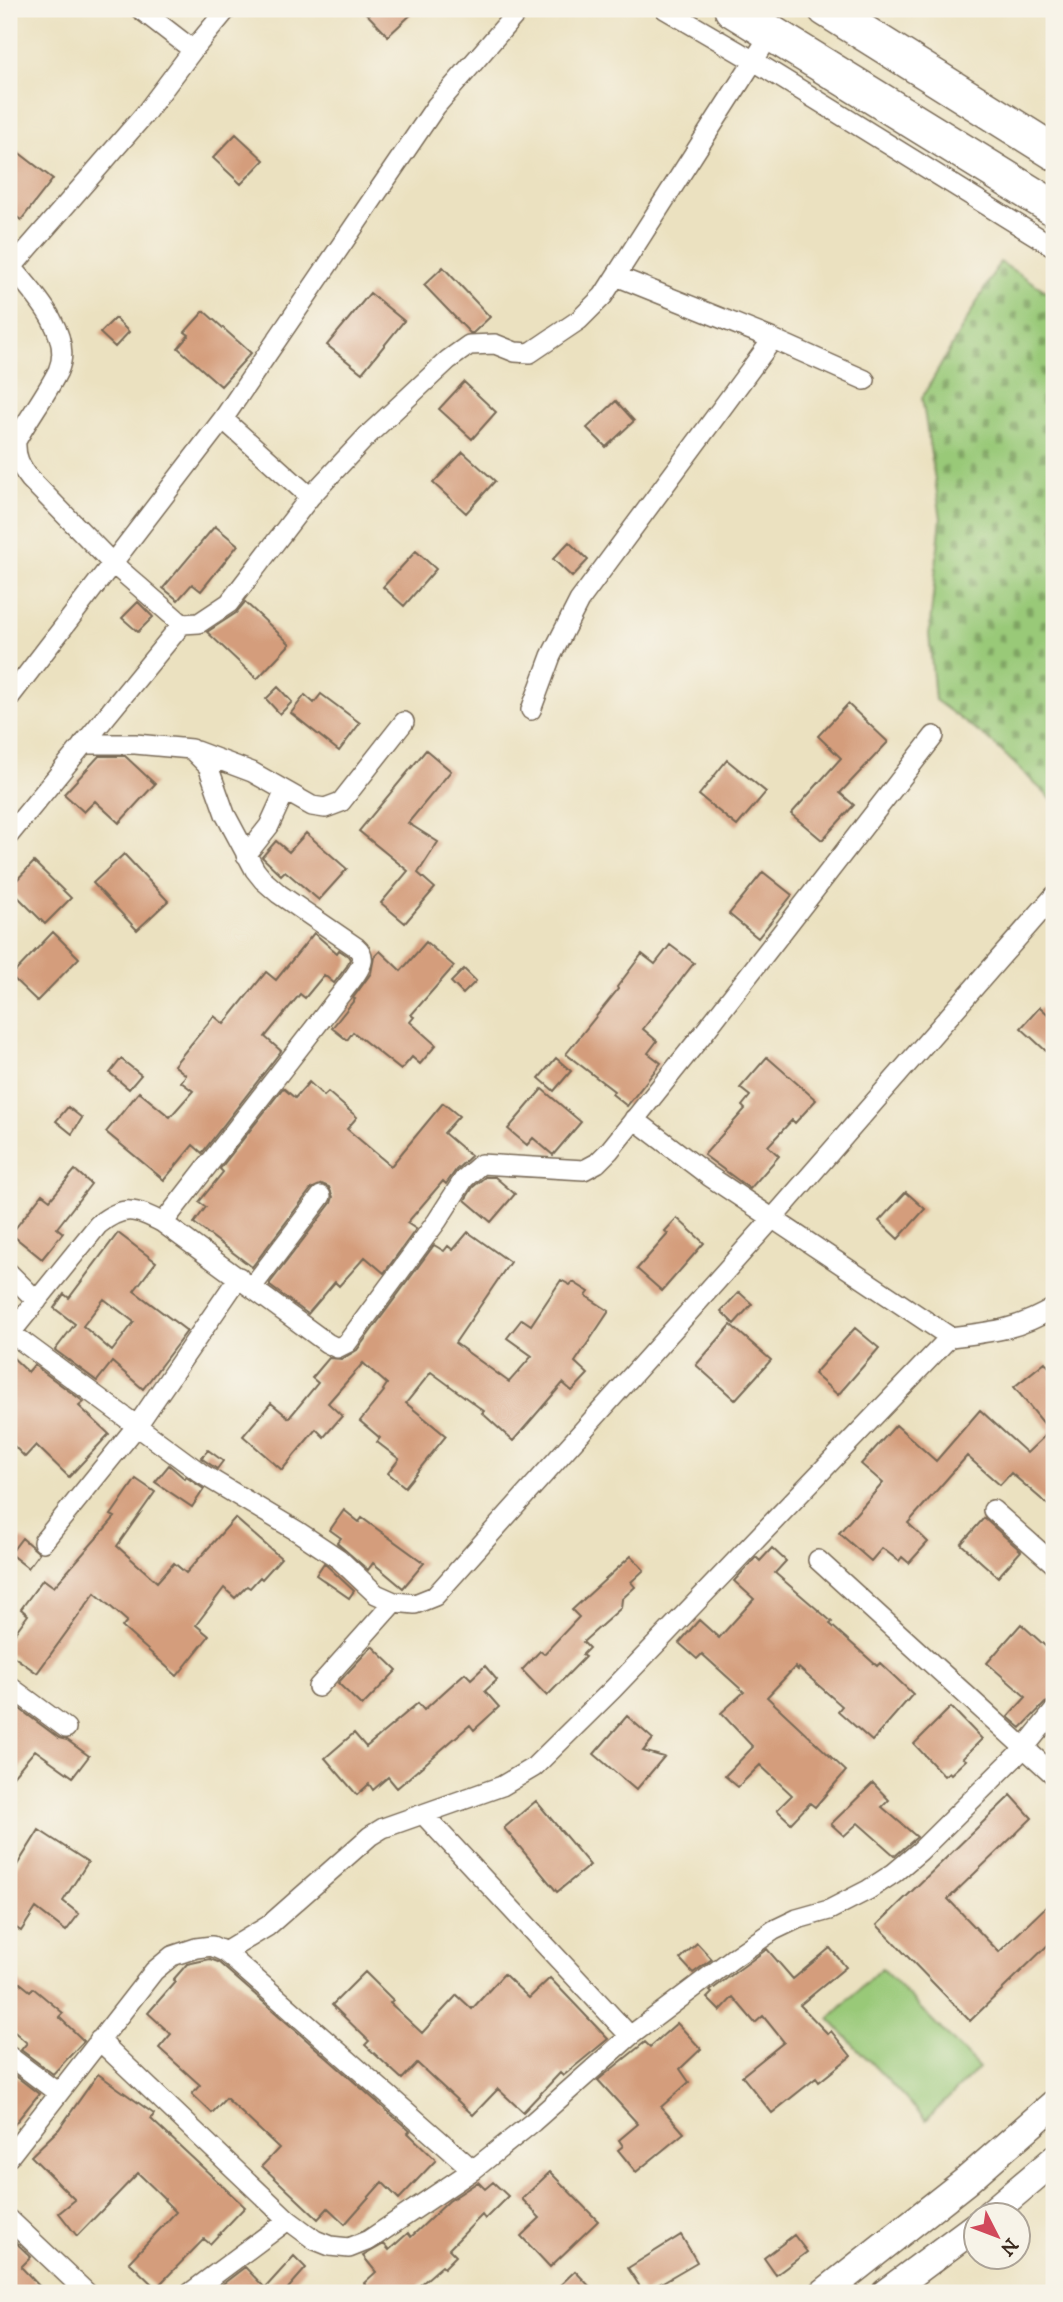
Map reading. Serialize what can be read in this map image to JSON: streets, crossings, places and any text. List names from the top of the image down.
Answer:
{
  "north": "bottom right"
}
